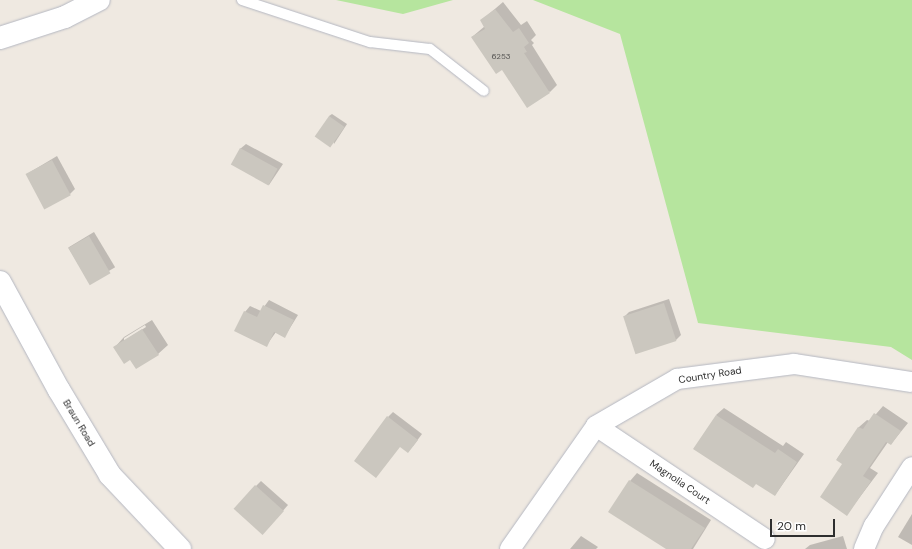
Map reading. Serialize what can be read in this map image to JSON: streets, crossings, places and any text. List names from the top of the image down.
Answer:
{
  "streets": {
    "street": ["Country Road", "Braun Road", "Magnolia Court"]
  },
  "crossings": [
    ["Country Road", "Magnolia Court"]
  ],
  "house_numbers": ["6253"],
  "scale_bar": "20 m"
}
